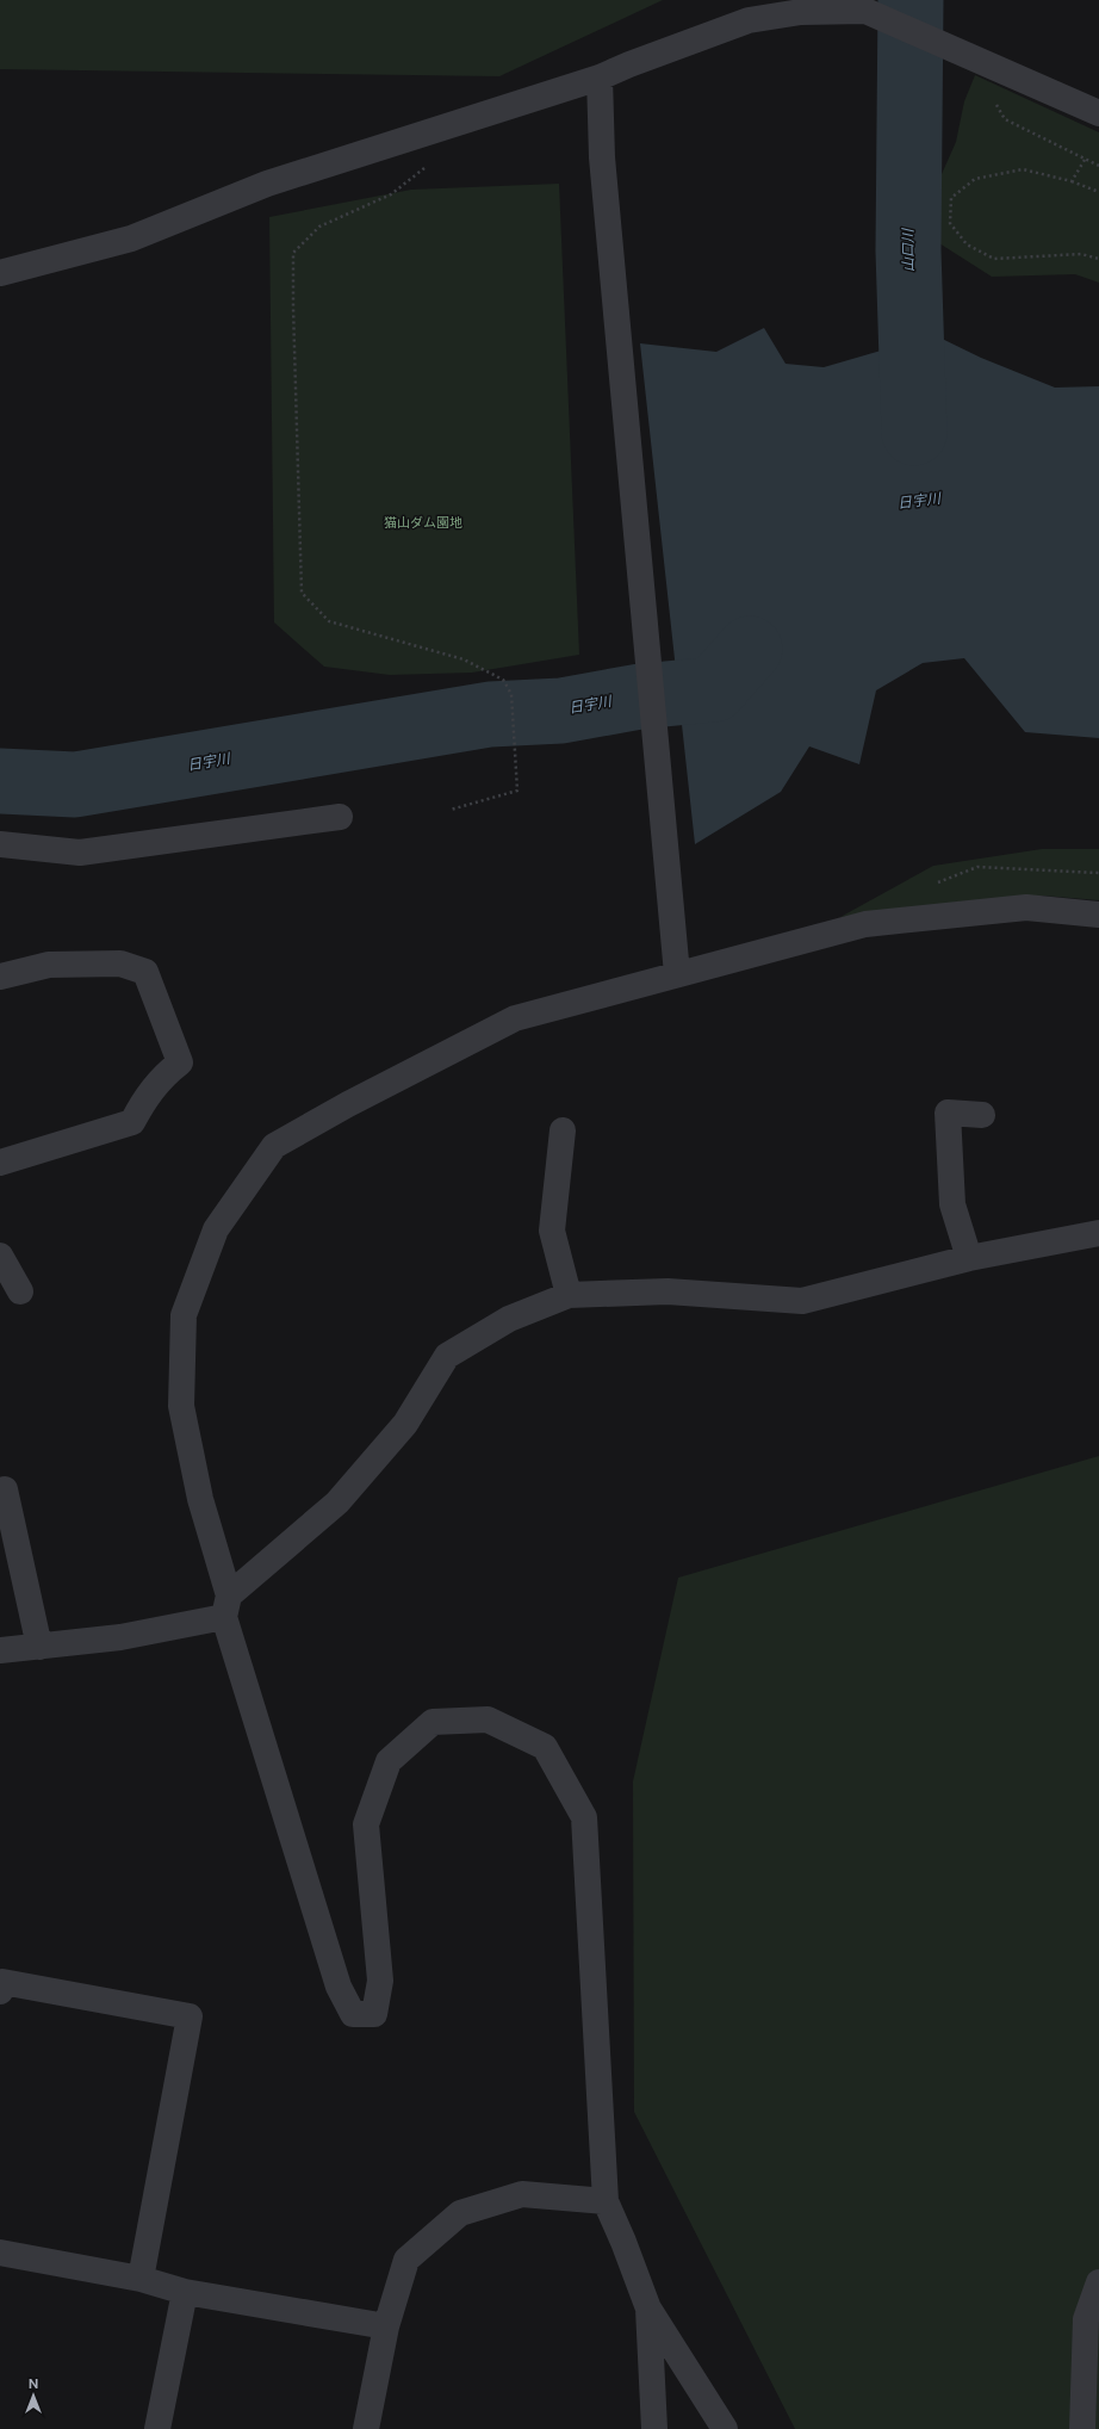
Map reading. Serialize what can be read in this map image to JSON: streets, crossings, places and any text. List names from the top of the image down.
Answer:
{
  "water": ["山口川", "日宇川"],
  "parks": ["猫山ダム園地"],
  "north": "top"
}
